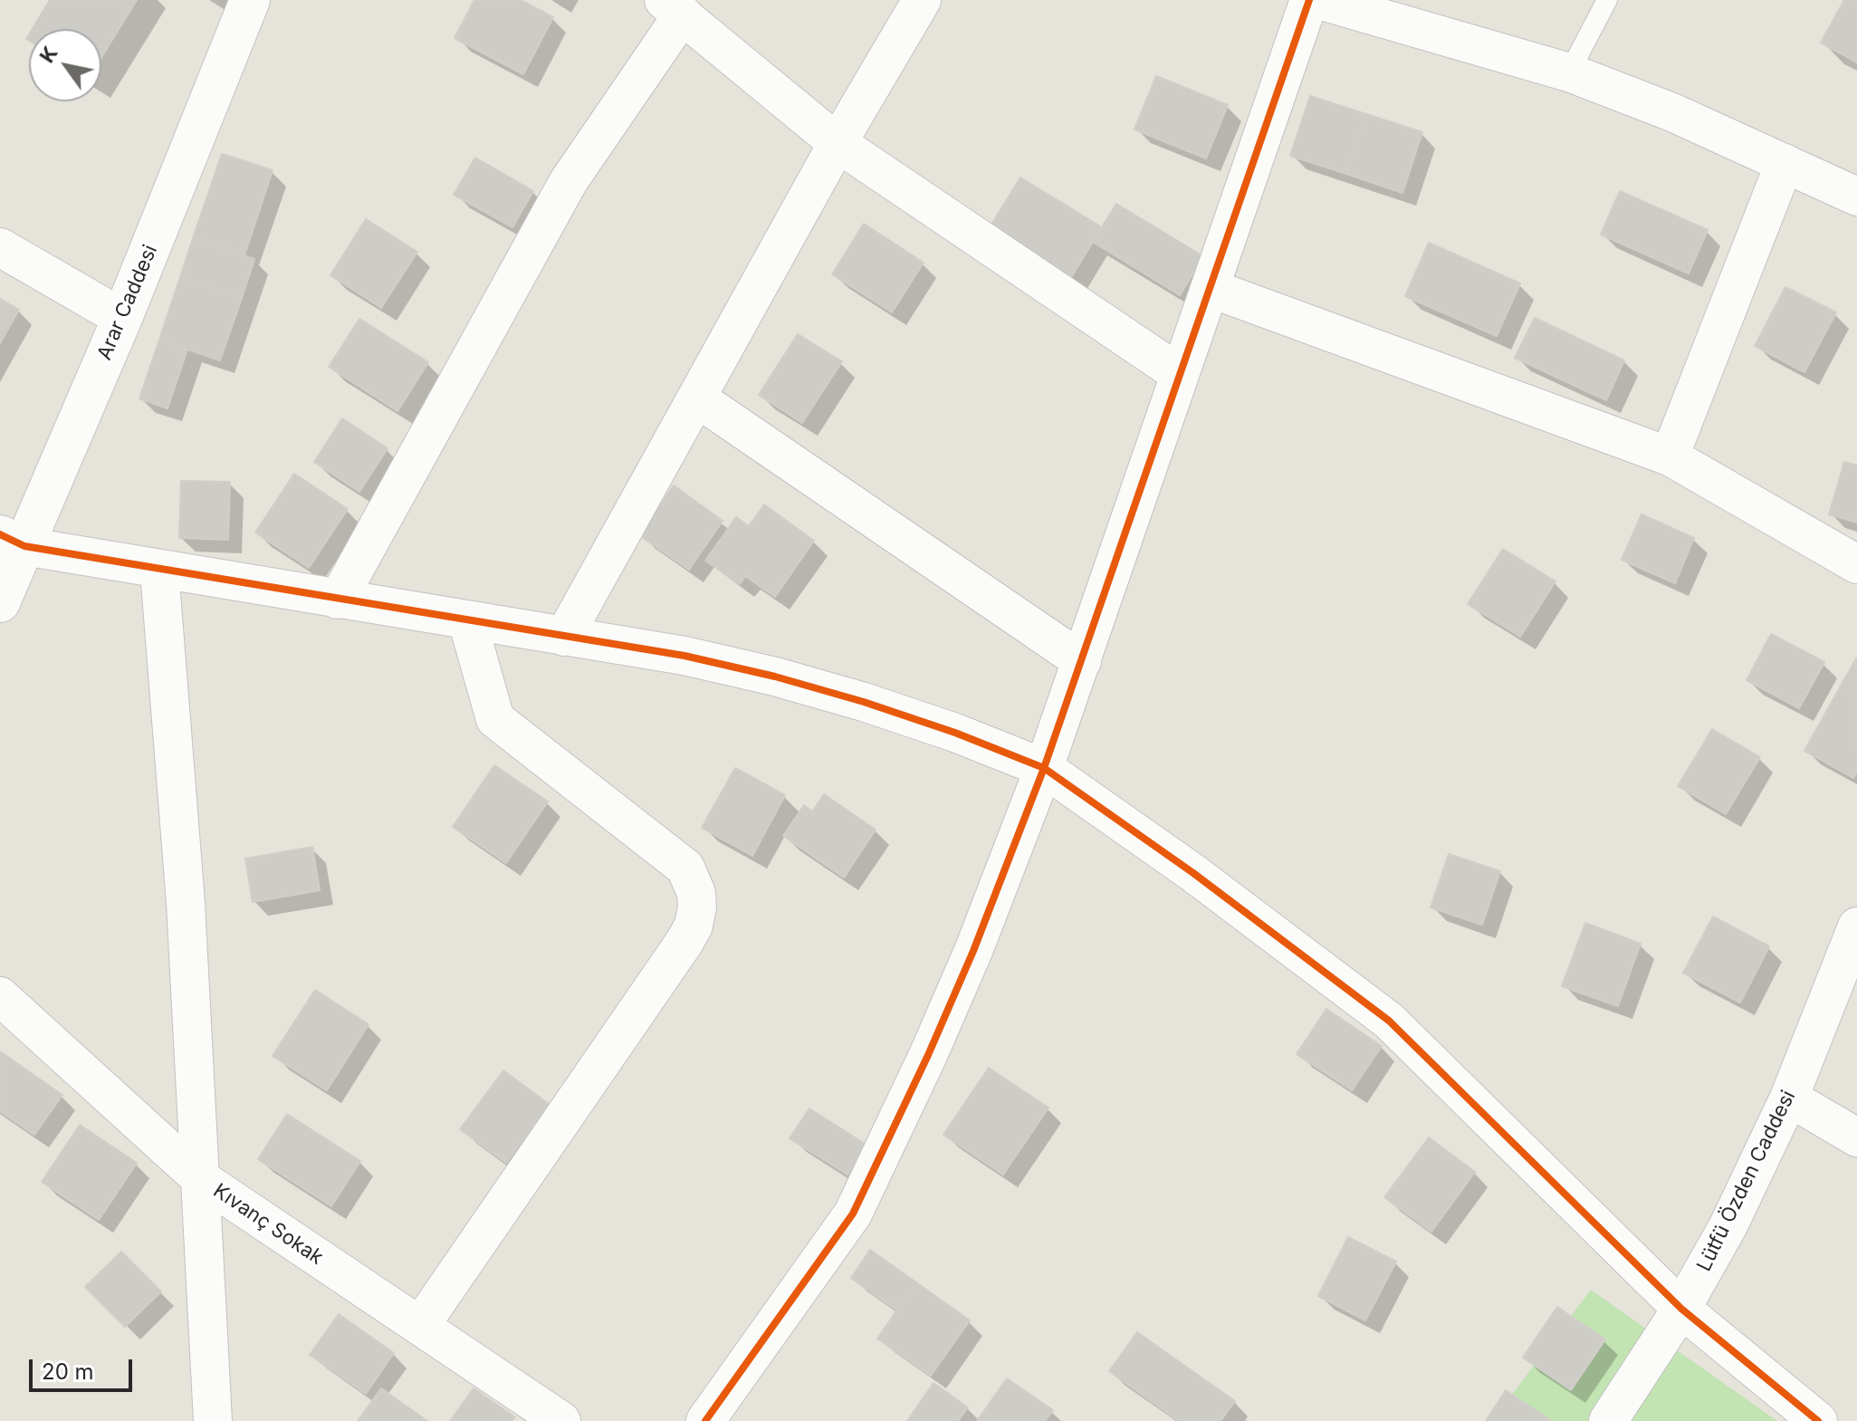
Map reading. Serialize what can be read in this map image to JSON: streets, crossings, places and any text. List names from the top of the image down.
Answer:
{
  "streets": {
    "street": ["Arar Caddesi", "Lütfü Özden Caddesi", "Kıvanç Sokak"]
  },
  "scale_bar": "20 m",
  "north": "top left"
}
